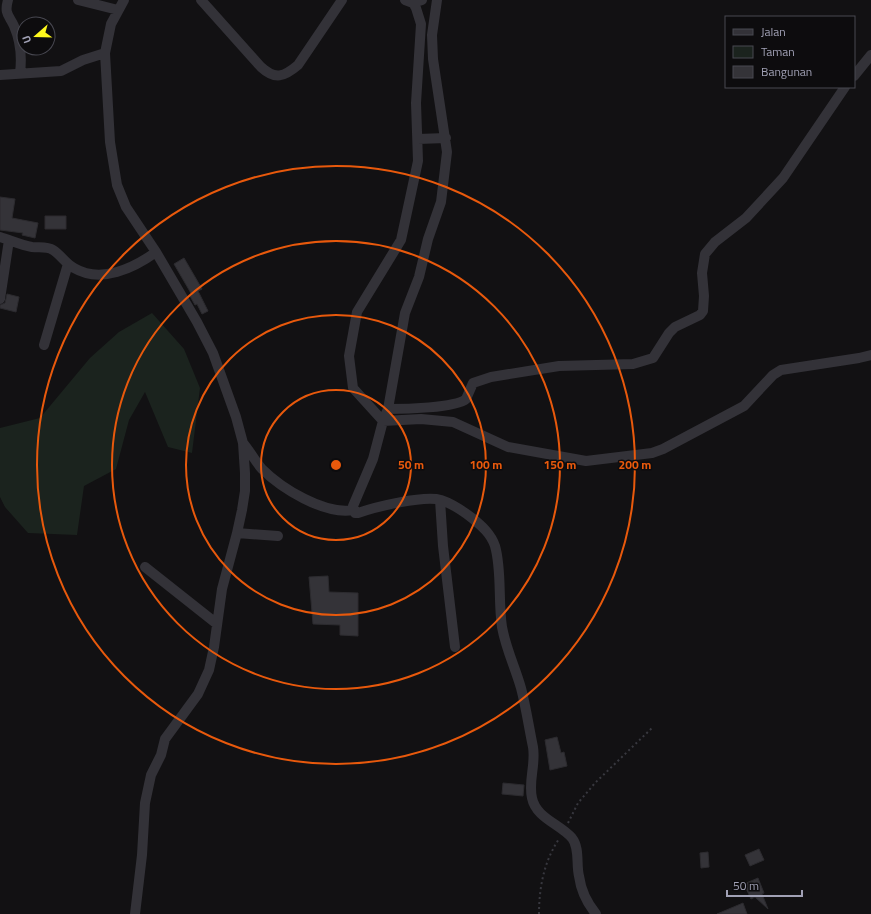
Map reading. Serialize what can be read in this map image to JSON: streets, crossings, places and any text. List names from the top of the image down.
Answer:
{
  "legend": ["Jalan", "Taman", "Bangunan"],
  "scale_bar": "50 m",
  "north": "left",
  "rings": [
    "50 m",
    "100 m",
    "150 m",
    "200 m"
  ]
}
